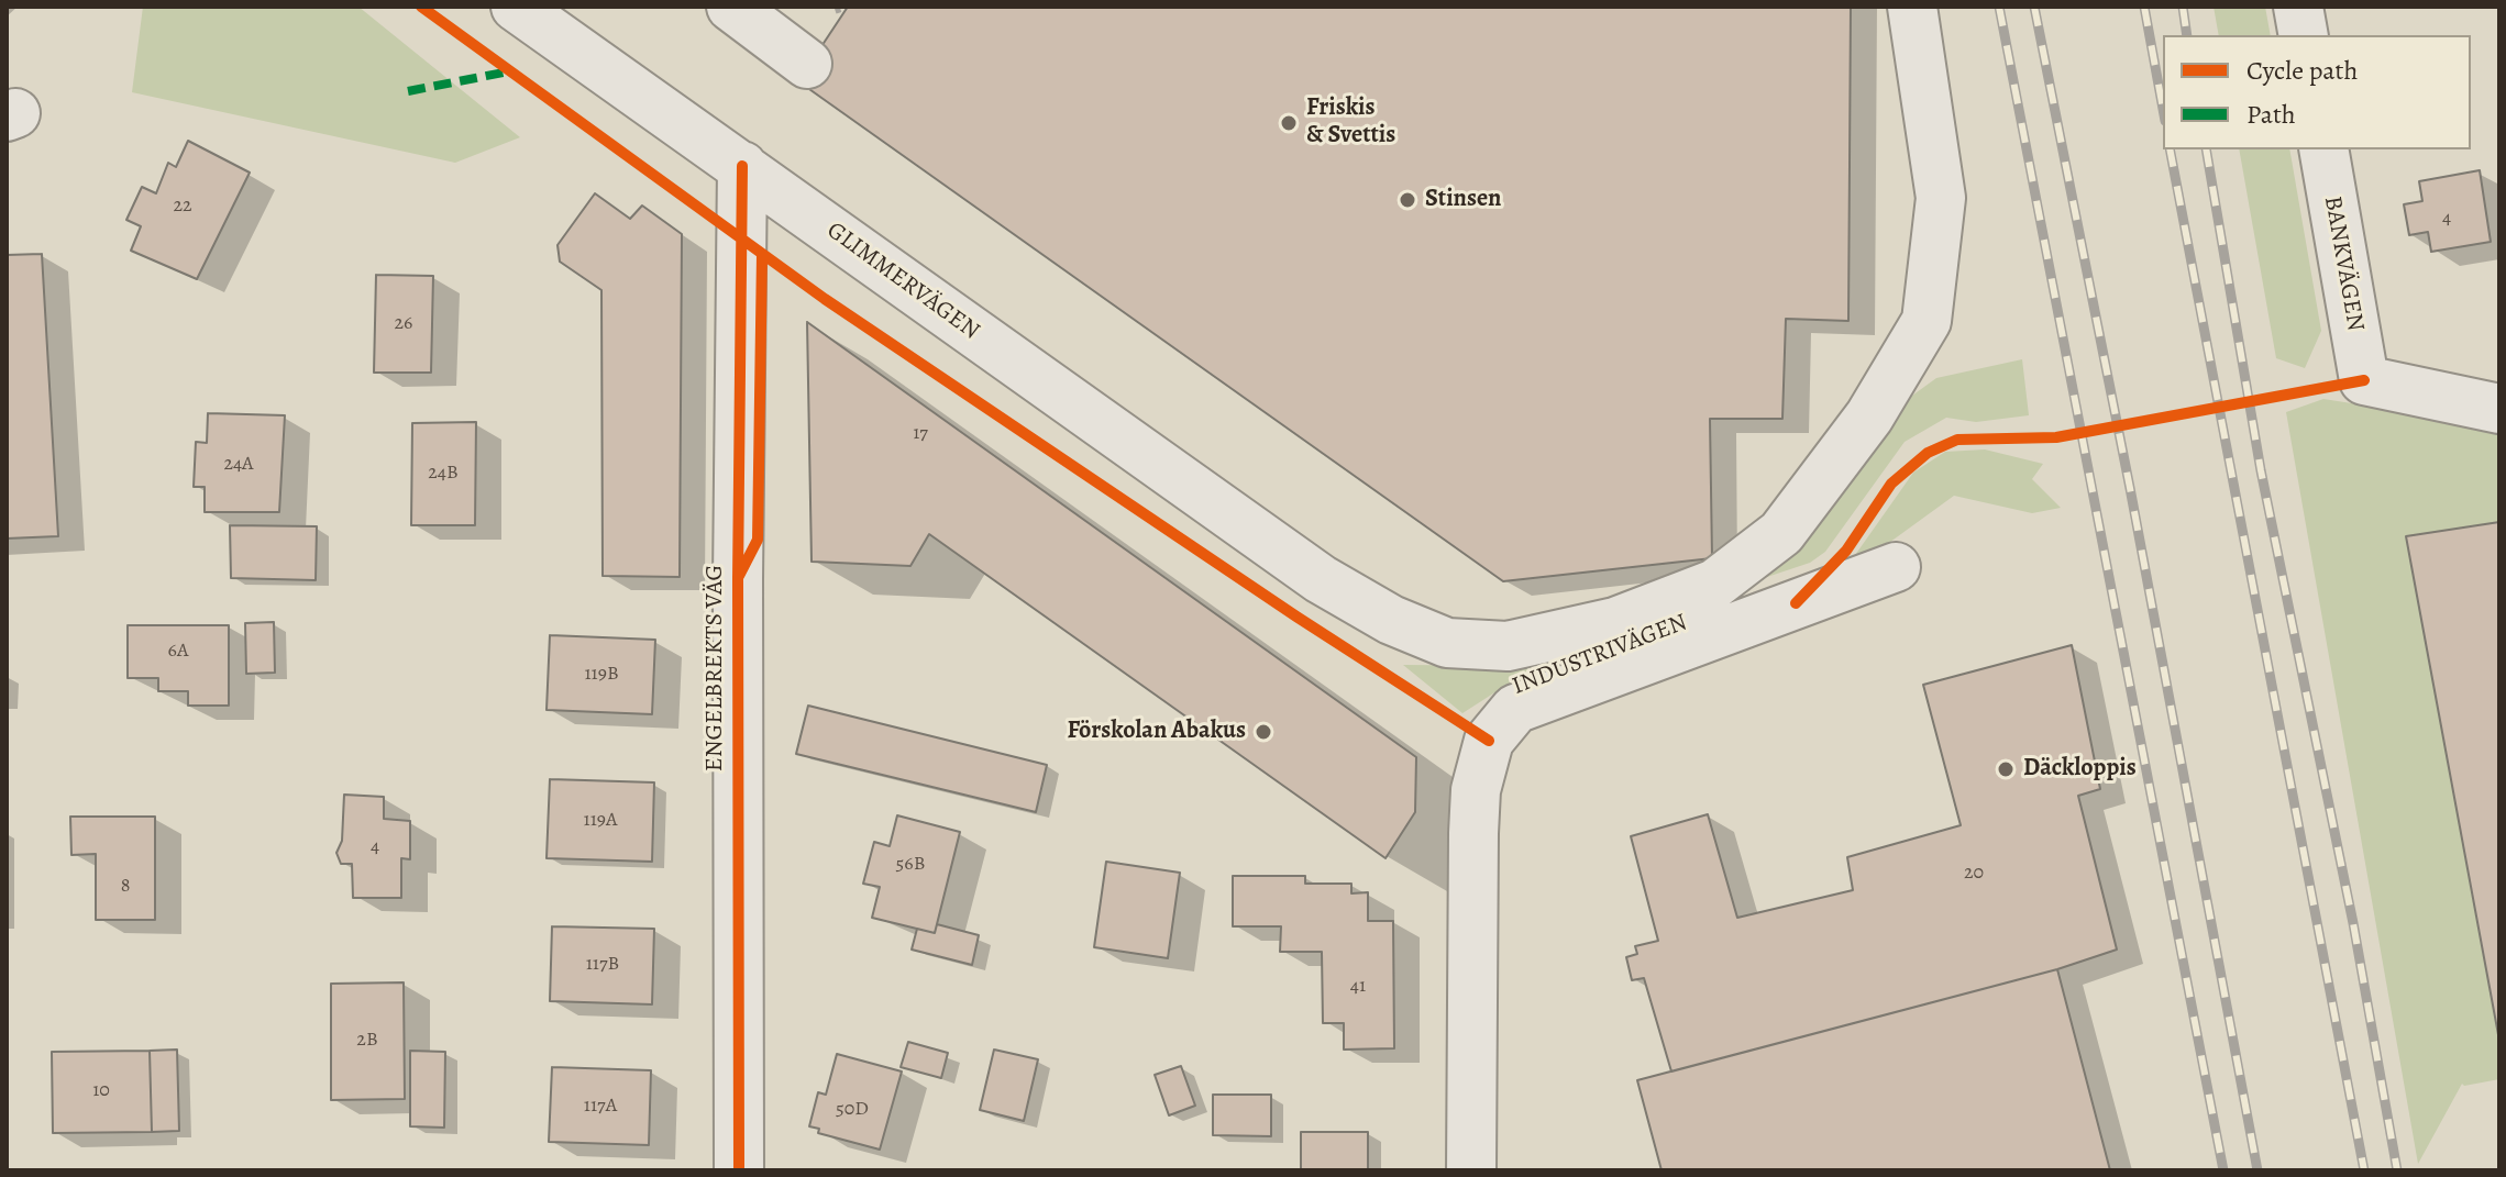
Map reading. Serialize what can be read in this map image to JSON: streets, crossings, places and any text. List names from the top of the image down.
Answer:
{
  "streets": {
    "street": [
      "BANKVÄGEN",
      "GLIMMERVÄGEN",
      "INDUSTRIVÄGEN",
      "ENGELBREKTS VÄG"
    ]
  },
  "crossings": [
    ["GLIMMERVÄGEN", "ENGELBREKTS VÄG"]
  ],
  "places": [
    "Friskis & Svettis",
    "Stinsen",
    "Förskolan Abakus",
    "Däckloppis"
  ],
  "house_numbers": [
    "22",
    "4",
    "26",
    "17",
    "24A",
    "24B",
    "6A",
    "119B",
    "119A",
    "4",
    "56B",
    "20",
    "8",
    "117B",
    "41",
    "2B",
    "10",
    "117A",
    "50D"
  ],
  "legend": ["Cycle path", "Path"]
}
